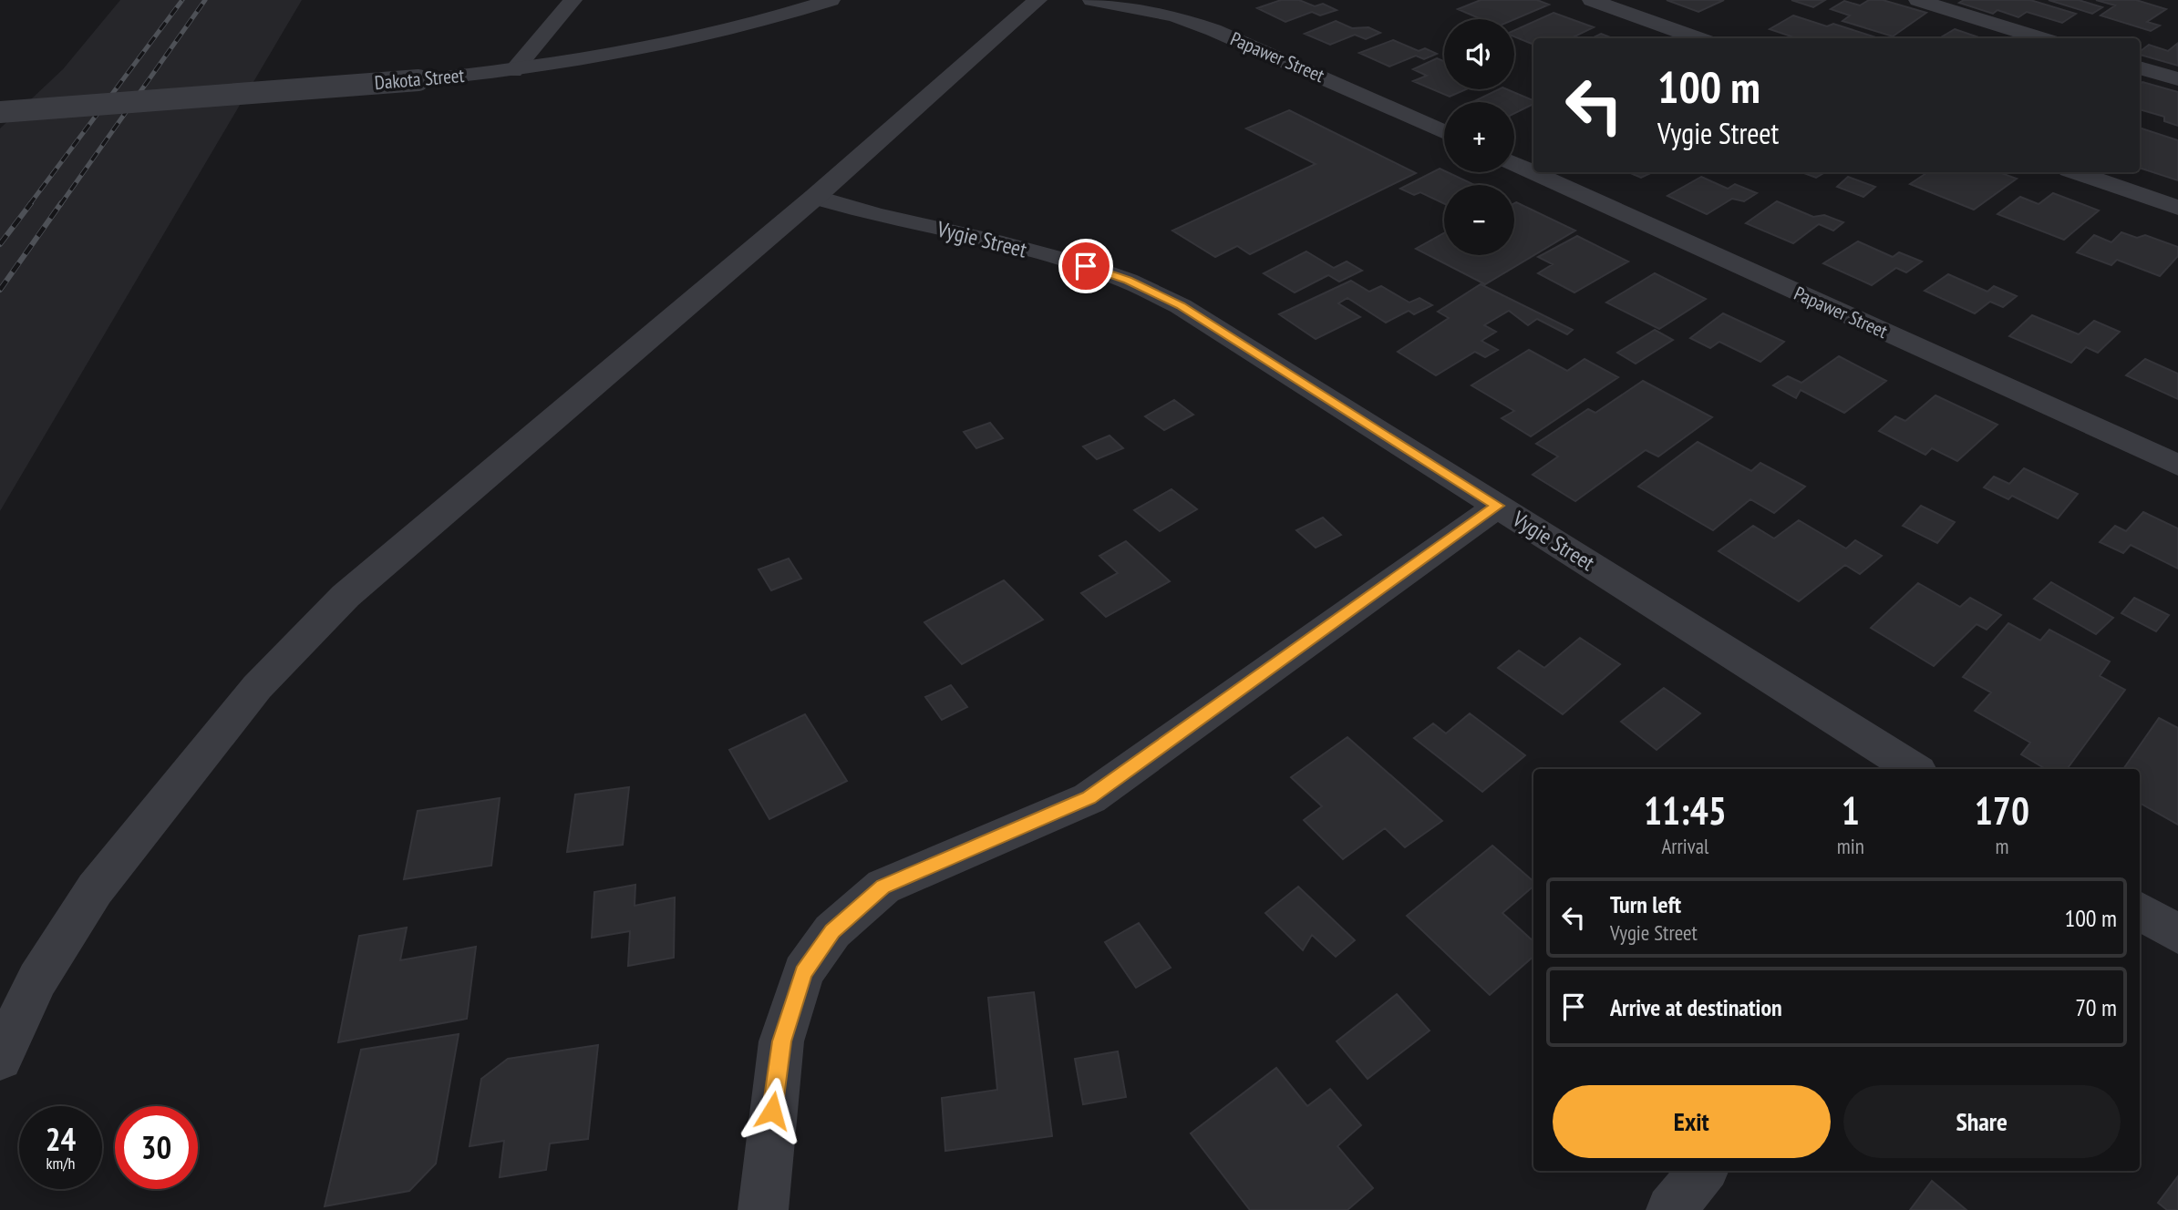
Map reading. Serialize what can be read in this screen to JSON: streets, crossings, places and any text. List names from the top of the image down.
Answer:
{
  "streets": {
    "street": ["Papawer Street", "Dakota Street", "Vygie Street"]
  },
  "page": {
    "map_buttons": ["+", "−"],
    "turn": ["100 m", "Vygie Street"],
    "eta": [
      "11:45",
      "Arrival",
      "1",
      "min",
      "170",
      "m"
    ],
    "list": [
      {
        "name": "Turn left",
        "note": "Vygie Street",
        "value": "100 m"
      },
      {
        "name": "Arrive at destination",
        "value": "70 m"
      }
    ],
    "buttons": ["Exit", "Share"],
    "speed": "24 km/h",
    "limit": "30"
  }
}
